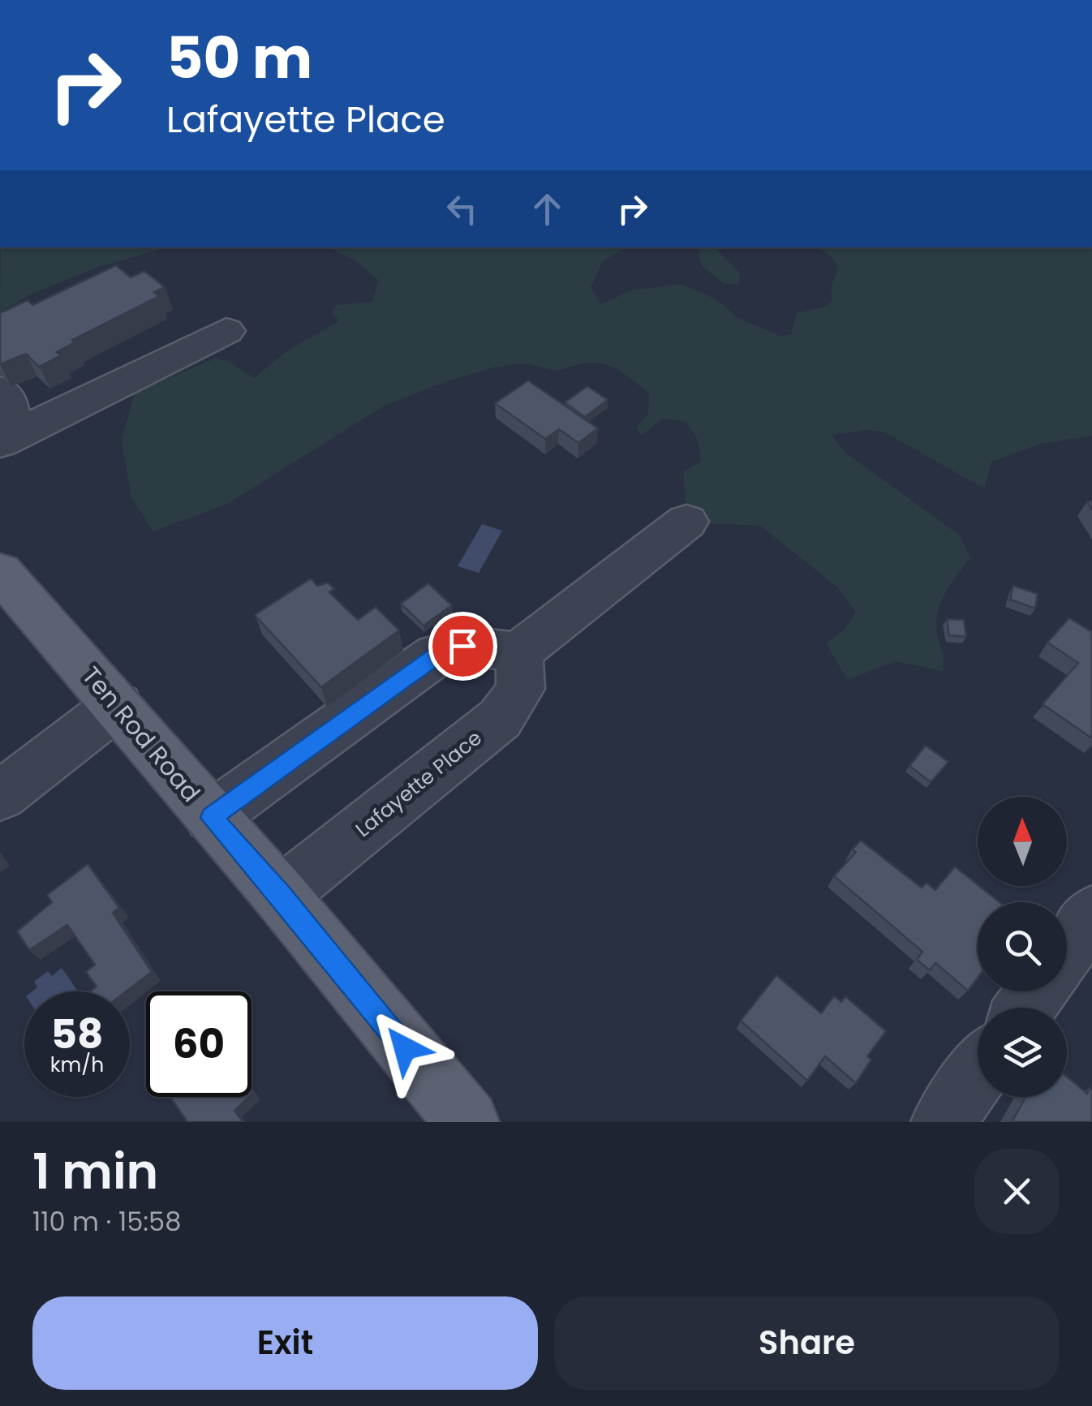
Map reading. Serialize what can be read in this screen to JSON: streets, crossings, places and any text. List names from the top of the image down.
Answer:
{
  "streets": {
    "main road": ["Ten Rod Road"],
    "street": ["Lafayette Place"]
  },
  "crossings": [
    ["Ten Rod Road", "Lafayette Place"]
  ],
  "north": "top",
  "page": {
    "turn": ["50 m", "Lafayette Place"],
    "speed": "58 km/h",
    "limit": "60",
    "heading": ["1 min", "110 m · 15:58"],
    "buttons": ["Exit", "Share"]
  }
}
